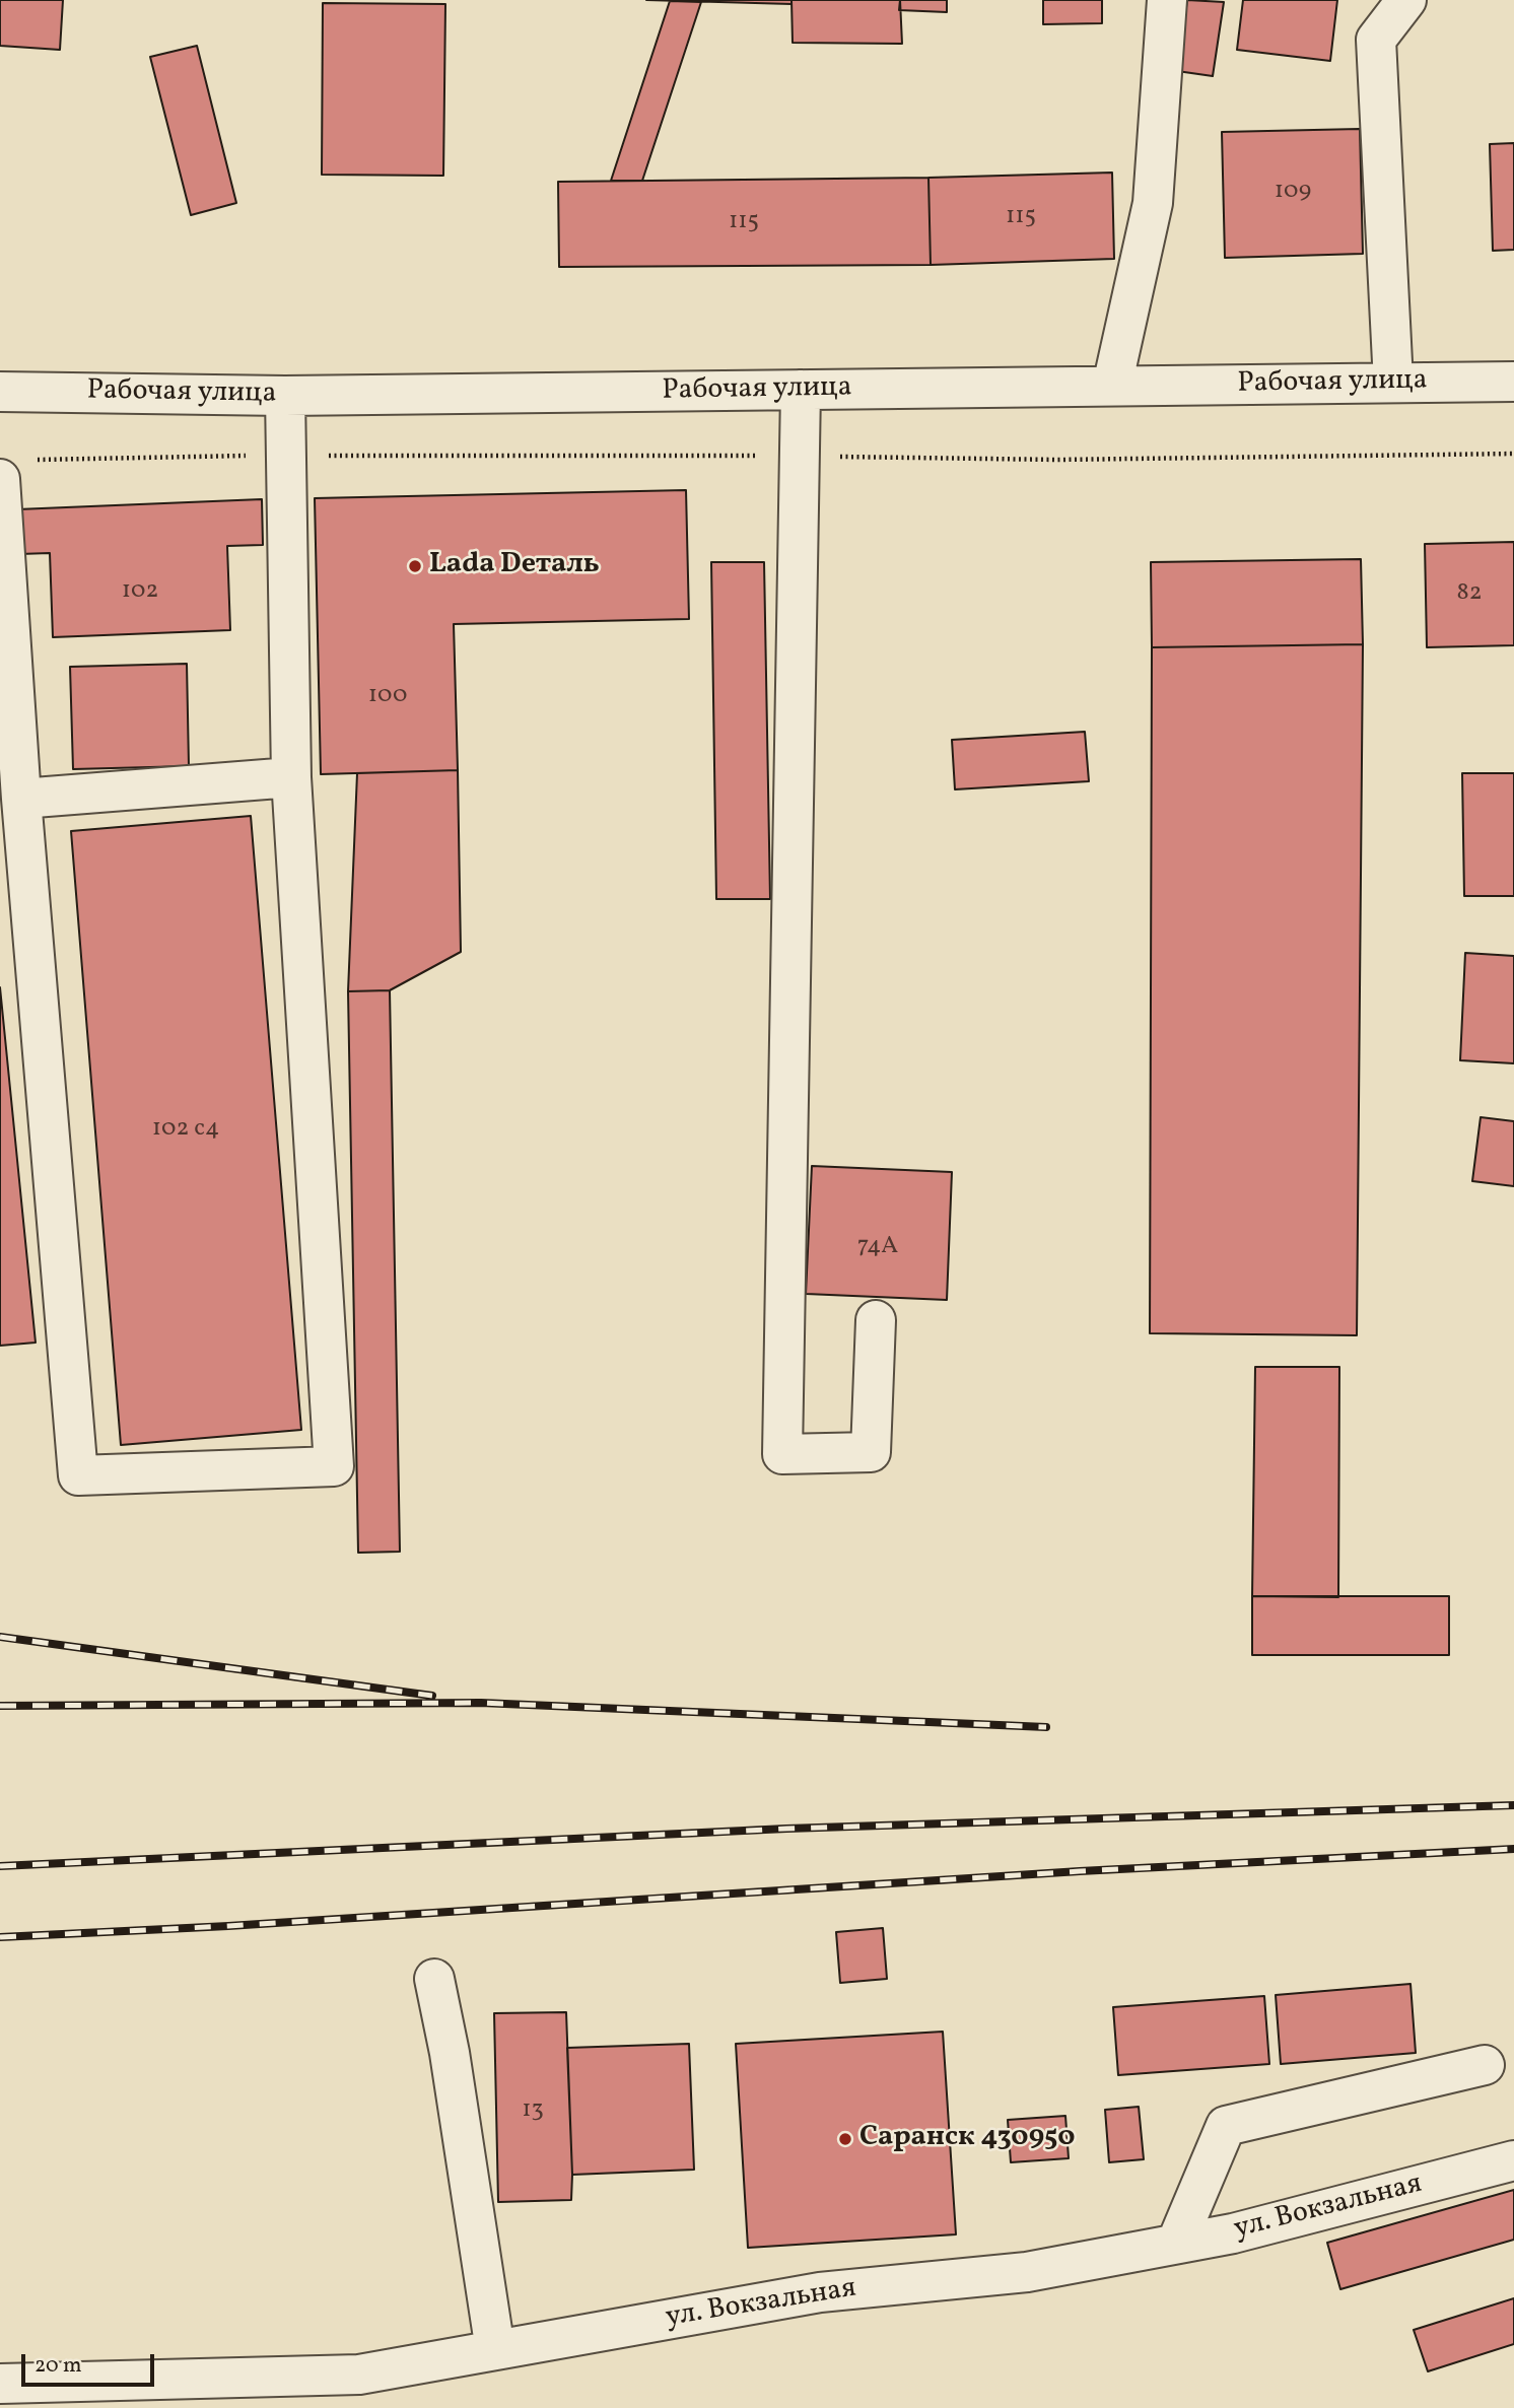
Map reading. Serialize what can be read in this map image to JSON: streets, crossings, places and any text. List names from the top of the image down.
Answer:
{
  "streets": {
    "street": ["Рабочая улица", "ул. Вокзальная"]
  },
  "places": ["Lada Dеталь", "Саранск 430950"],
  "house_numbers": [
    "109",
    "115",
    "115",
    "102",
    "82",
    "100",
    "102 с4",
    "74А",
    "13"
  ],
  "scale_bar": "20 m"
}
